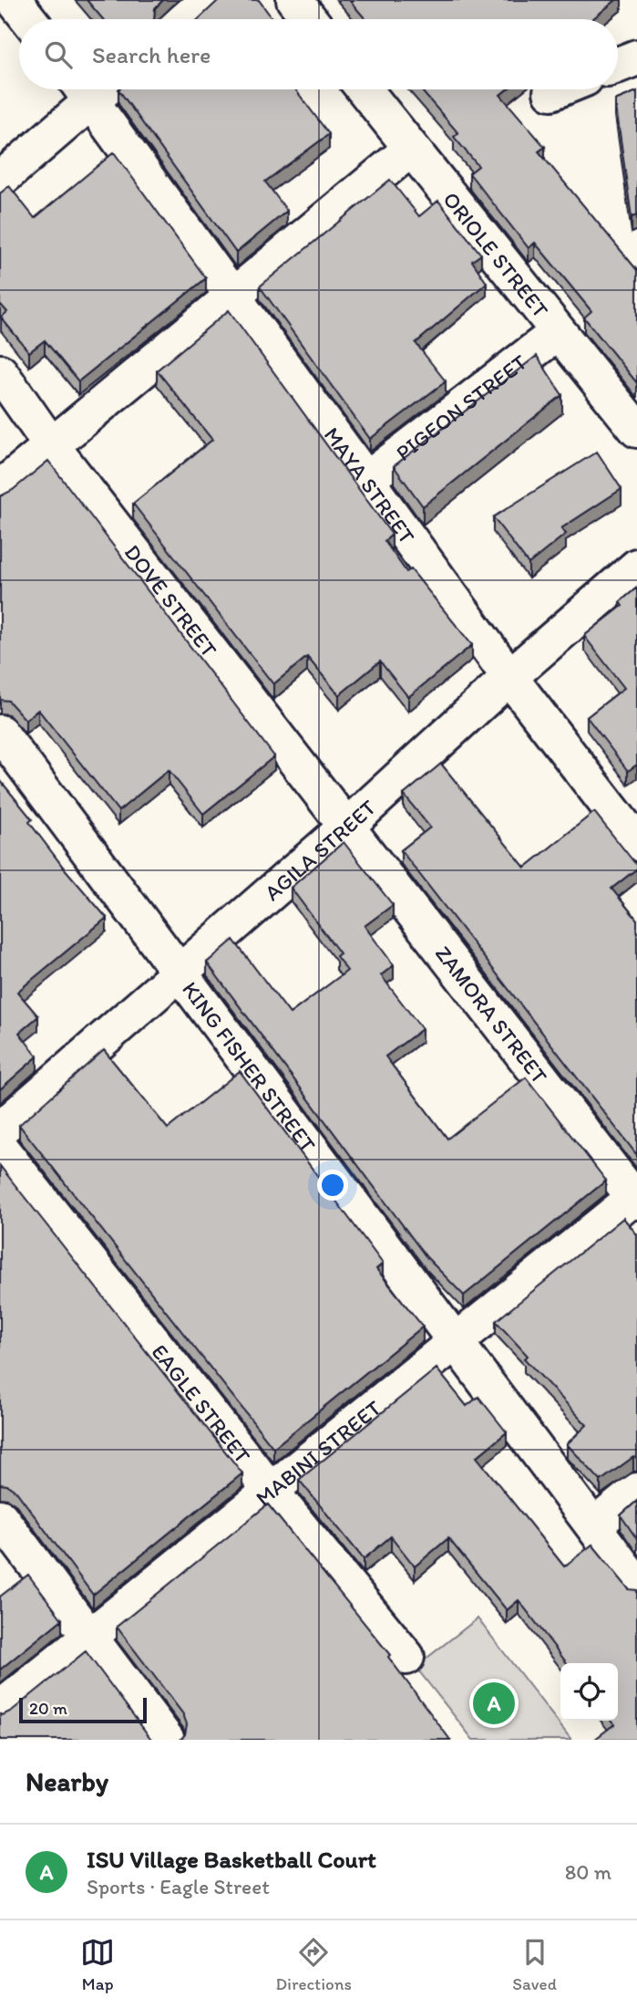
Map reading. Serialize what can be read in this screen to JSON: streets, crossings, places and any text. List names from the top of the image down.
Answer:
{
  "streets": {
    "street": [
      "ORIOLE STREET",
      "PIGEON STREET",
      "MAYA STREET",
      "DOVE STREET",
      "AGILA STREET",
      "ZAMORA STREET",
      "KING FISHER STREET",
      "EAGLE STREET",
      "MABINI STREET"
    ]
  },
  "crossings": [
    ["ORIOLE STREET", "PIGEON STREET"],
    ["PIGEON STREET", "MAYA STREET"],
    ["MAYA STREET", "AGILA STREET"],
    ["DOVE STREET", "AGILA STREET"],
    ["DOVE STREET", "ZAMORA STREET"],
    ["AGILA STREET", "ZAMORA STREET"],
    ["AGILA STREET", "KING FISHER STREET"],
    ["ZAMORA STREET", "MABINI STREET"],
    ["KING FISHER STREET", "MABINI STREET"],
    ["EAGLE STREET", "MABINI STREET"]
  ],
  "scale_bar": "20 m",
  "page": {
    "search": "Search here",
    "pins": "A",
    "scale": "20 m",
    "heading": "Nearby",
    "list": [
      {
        "mark": "A",
        "name": "ISU Village Basketball Court",
        "note": "Sports · Eagle Street",
        "value": "80 m"
      }
    ],
    "nav": ["Map", "Directions", "Saved"]
  }
}
